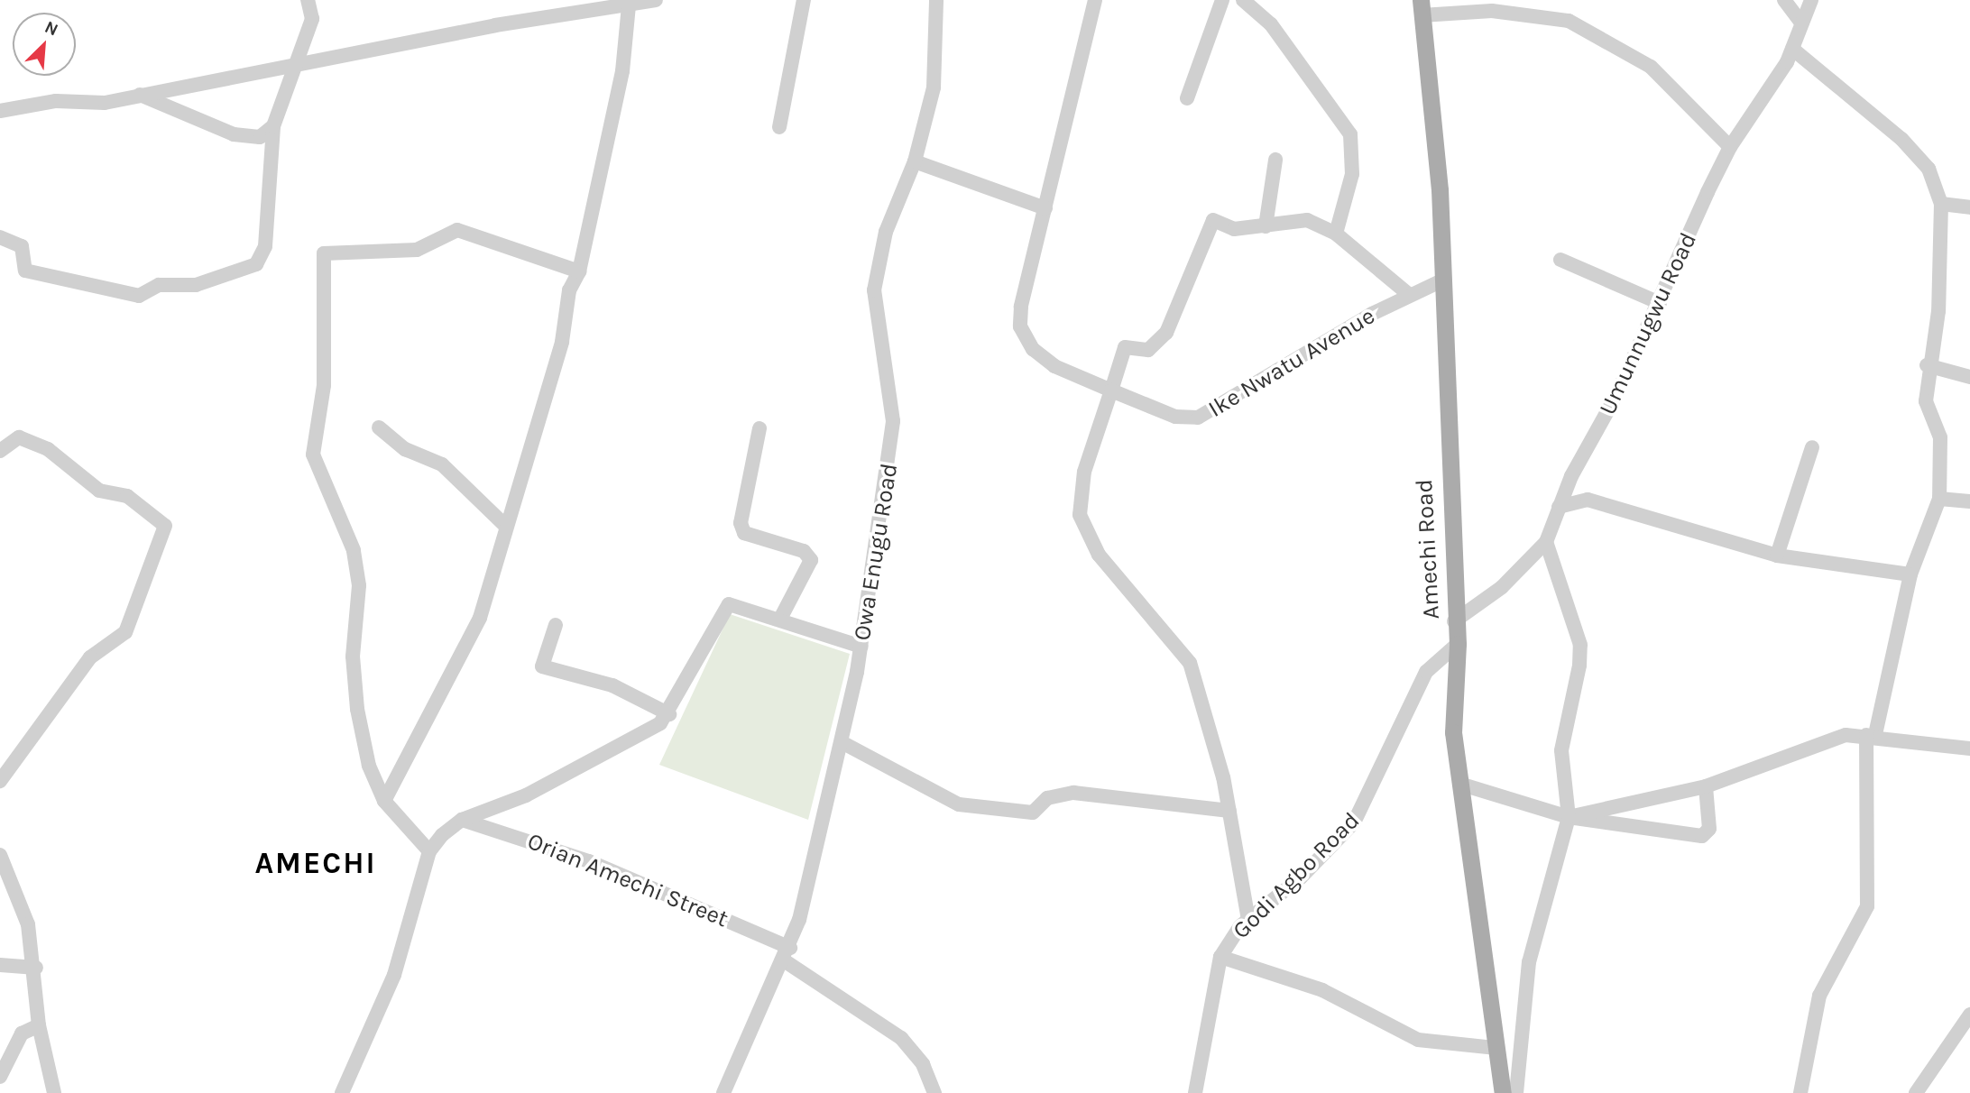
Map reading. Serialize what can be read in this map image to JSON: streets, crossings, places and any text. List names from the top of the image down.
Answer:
{
  "streets": {
    "main road": ["Amechi Road"],
    "street": [
      "Umunnugwu Road",
      "Ike Nwatu Avenue",
      "Owa Enugu Road",
      "Godi Agbo Road",
      "Orian Amechi Street"
    ]
  },
  "crossings": [
    ["Umunnugwu Road", "Amechi Road"],
    ["Ike Nwatu Avenue", "Amechi Road"],
    ["Amechi Road", "Godi Agbo Road"],
    ["Owa Enugu Road", "Orian Amechi Street"]
  ],
  "districts": ["AMECHI"],
  "north": "top right"
}
